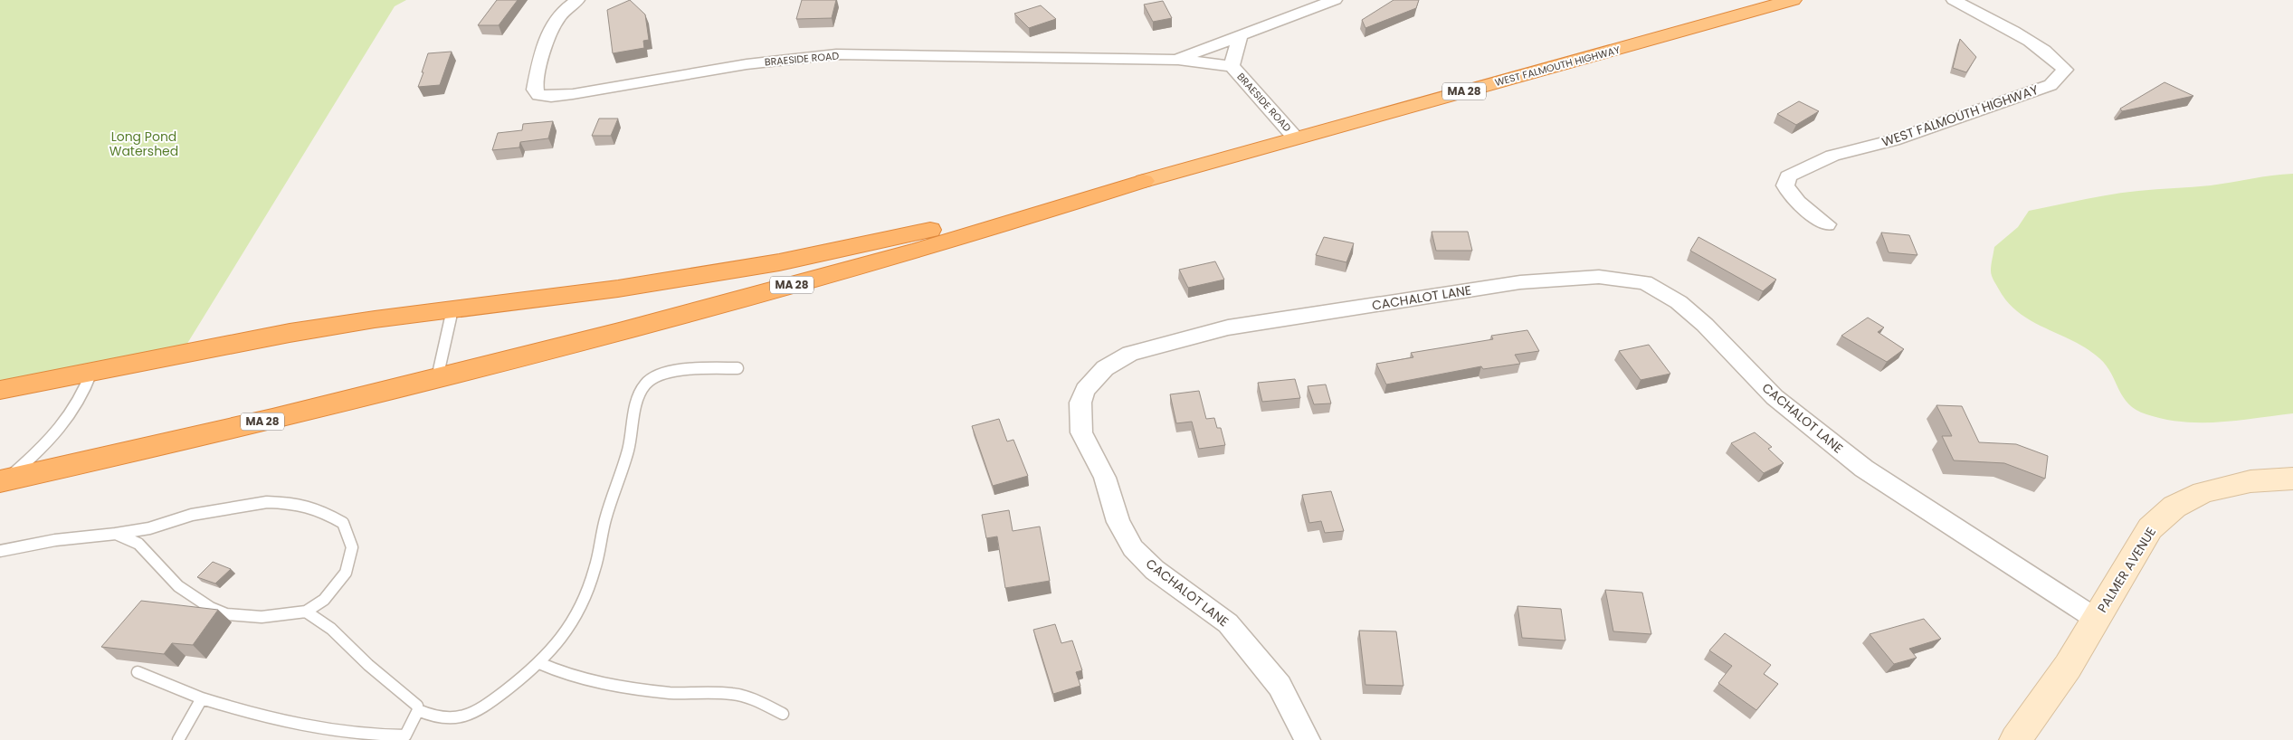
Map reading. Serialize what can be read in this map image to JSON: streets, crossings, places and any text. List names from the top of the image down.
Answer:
{
  "streets": {
    "highway": ["WEST FALMOUTH HIGHWAY", "MA 28"],
    "main road": ["PALMER AVENUE"],
    "street": ["BRAESIDE ROAD", "CACHALOT LANE"]
  },
  "crossings": [
    ["BRAESIDE ROAD", "WEST FALMOUTH HIGHWAY"],
    ["BRAESIDE ROAD", "MA 28"],
    ["WEST FALMOUTH HIGHWAY", "MA 28"],
    ["CACHALOT LANE", "PALMER AVENUE"]
  ],
  "parks": ["Long Pond Watershed"]
}
